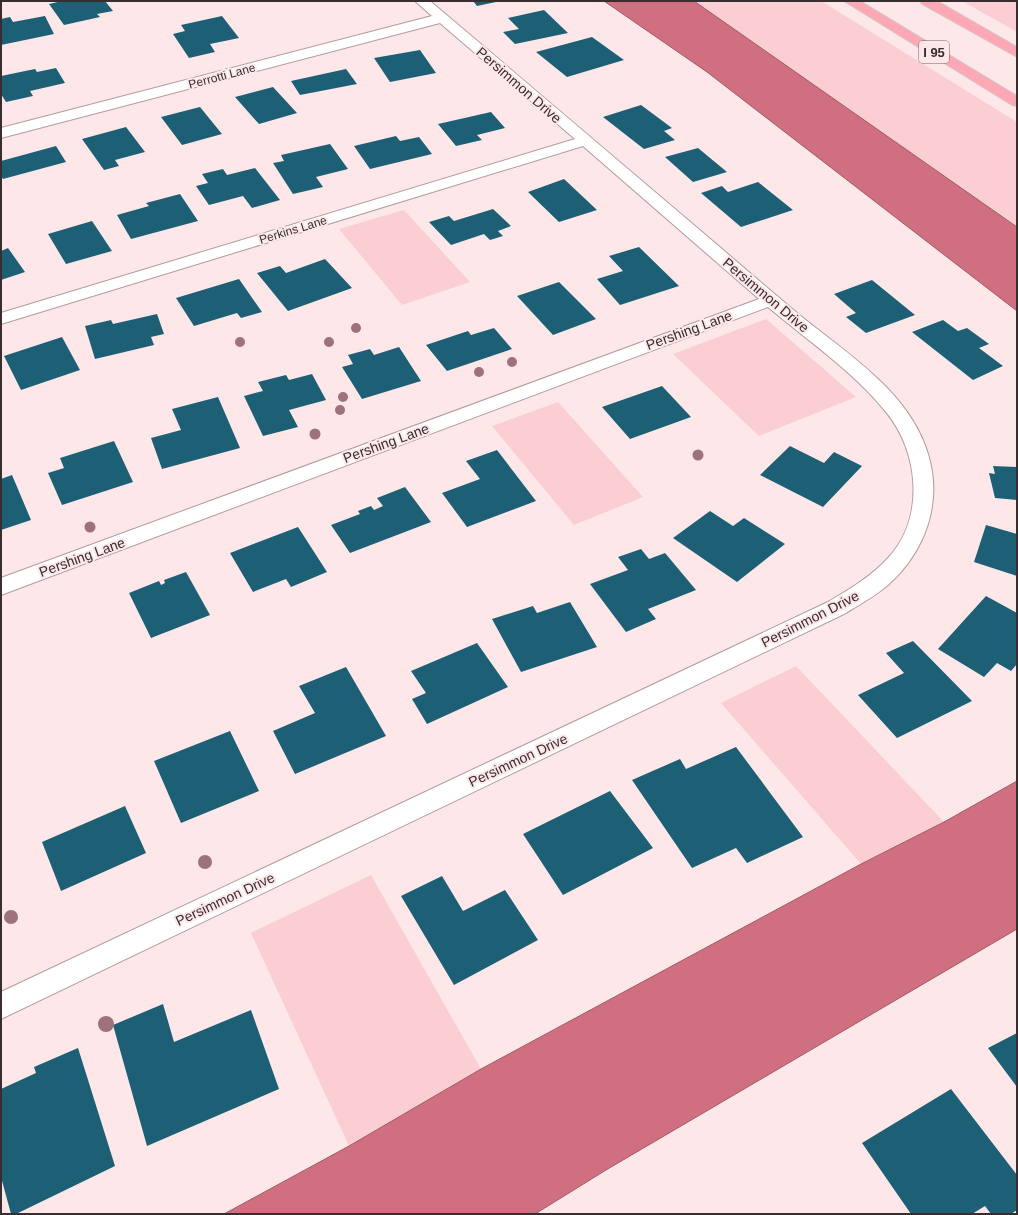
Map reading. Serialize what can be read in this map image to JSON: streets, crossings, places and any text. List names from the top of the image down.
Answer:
{
  "streets": {
    "highway": ["I 95"],
    "street": [
      "Perrotti Lane",
      "Persimmon Drive",
      "Perkins Lane",
      "Pershing Lane"
    ]
  },
  "crossings": [
    ["Perrotti Lane", "Persimmon Drive"],
    ["Persimmon Drive", "Perkins Lane"],
    ["Persimmon Drive", "Pershing Lane"]
  ]
}
